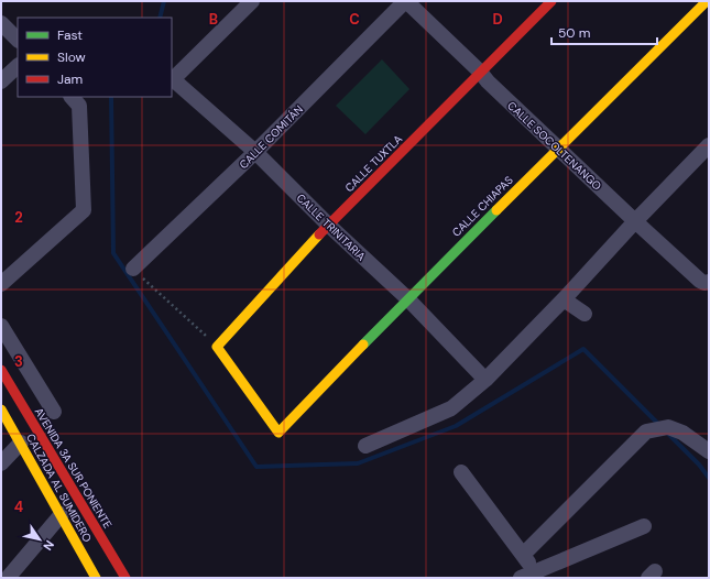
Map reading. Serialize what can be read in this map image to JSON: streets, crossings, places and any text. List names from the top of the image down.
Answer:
{
  "streets": {
    "street": [
      "CALLE COMITÁN",
      "CALLE SOCOLTENANGO",
      "CALLE TUXTLA",
      "CALLE CHIAPAS",
      "CALLE TRINITARIA",
      "AVENIDA 3A SUR PONIENTE",
      "CALZADA AL SUMIDERO"
    ]
  },
  "crossings": [
    ["CALLE COMITÁN", "CALLE SOCOLTENANGO"],
    ["CALLE COMITÁN", "CALLE TRINITARIA"],
    ["CALLE SOCOLTENANGO", "CALLE TUXTLA"],
    ["CALLE SOCOLTENANGO", "CALLE CHIAPAS"],
    ["CALLE TUXTLA", "CALLE CHIAPAS"],
    ["CALLE TUXTLA", "CALLE TRINITARIA"],
    ["CALLE CHIAPAS", "CALLE TRINITARIA"]
  ],
  "legend": ["Fast", "Slow", "Jam"],
  "scale_bar": "50 m",
  "north": "bottom right",
  "grid": {
    "columns": ["B", "C", "D"],
    "rows": ["2", "3", "4"]
  }
}
